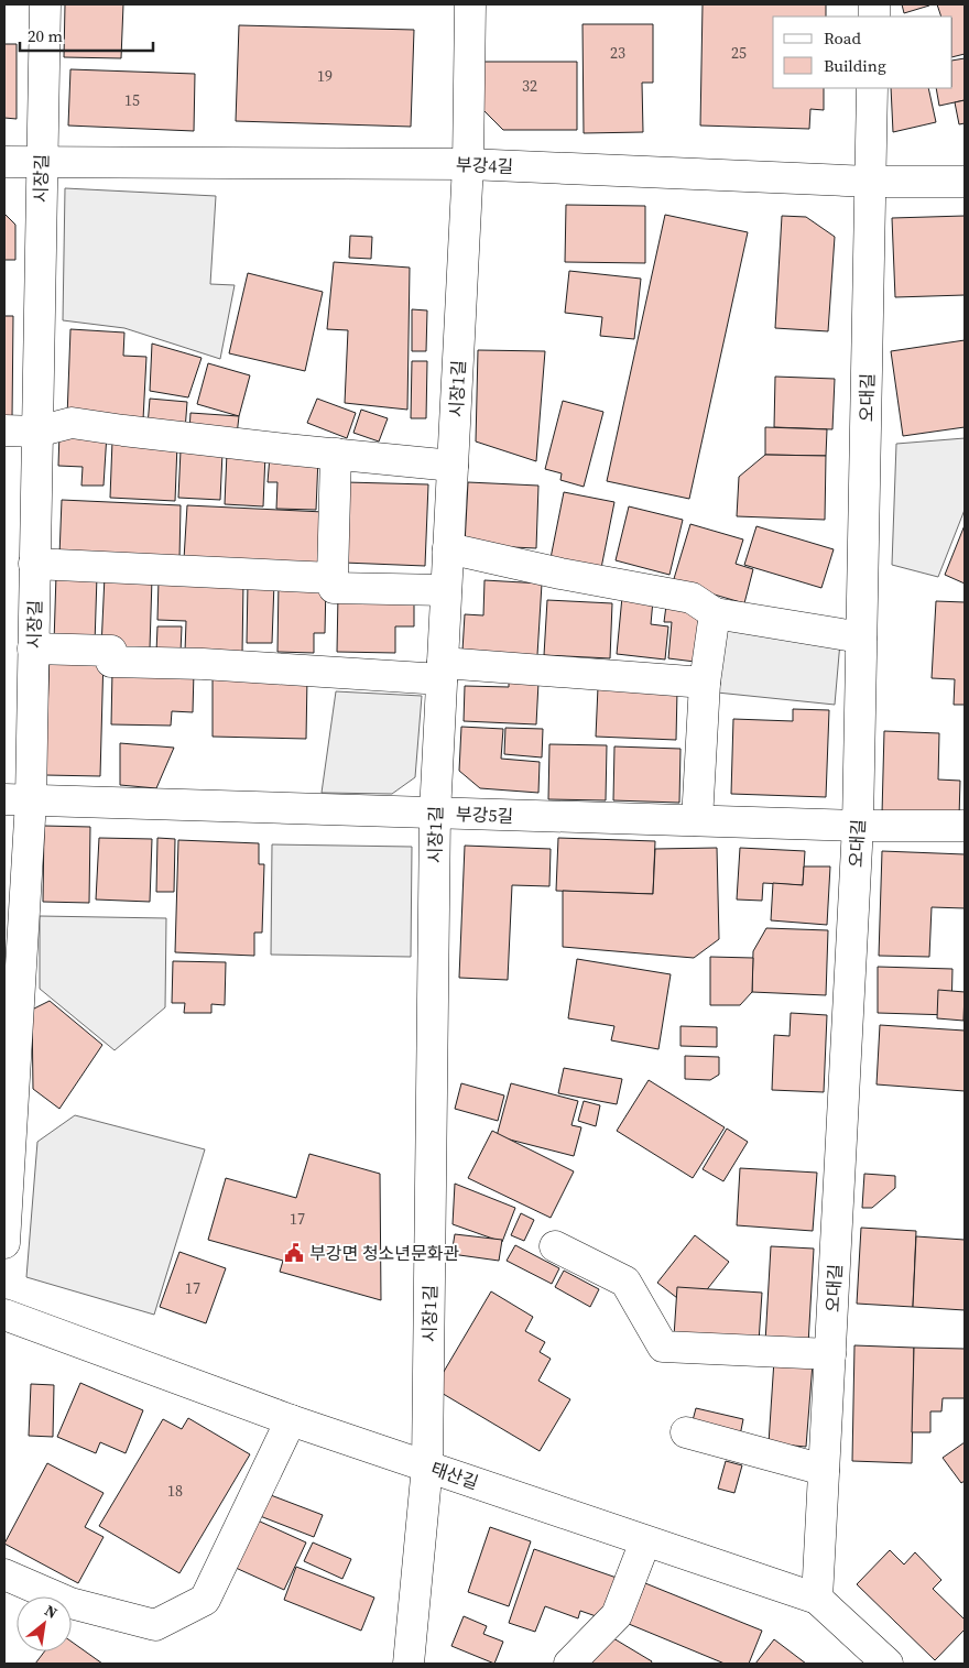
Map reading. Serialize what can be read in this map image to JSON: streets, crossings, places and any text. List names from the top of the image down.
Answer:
{
  "streets": {
    "street": [
      "부강4길",
      "시장길",
      "시장1길",
      "오대길",
      "부강5길",
      "태산길"
    ]
  },
  "crossings": [
    ["부강4길", "시장길"],
    ["부강4길", "시장1길"],
    ["부강4길", "오대길"],
    ["시장길", "부강5길"],
    ["시장1길", "부강5길"],
    ["시장1길", "태산길"],
    ["오대길", "부강5길"],
    ["오대길", "태산길"]
  ],
  "places": {
    "public building": ["부강면 청소년문화관"]
  },
  "house_numbers": [
    "23",
    "25",
    "19",
    "32",
    "15",
    "17",
    "17",
    "18"
  ],
  "legend": ["Road", "Building"],
  "scale_bar": "20 m",
  "north": "top right"
}
